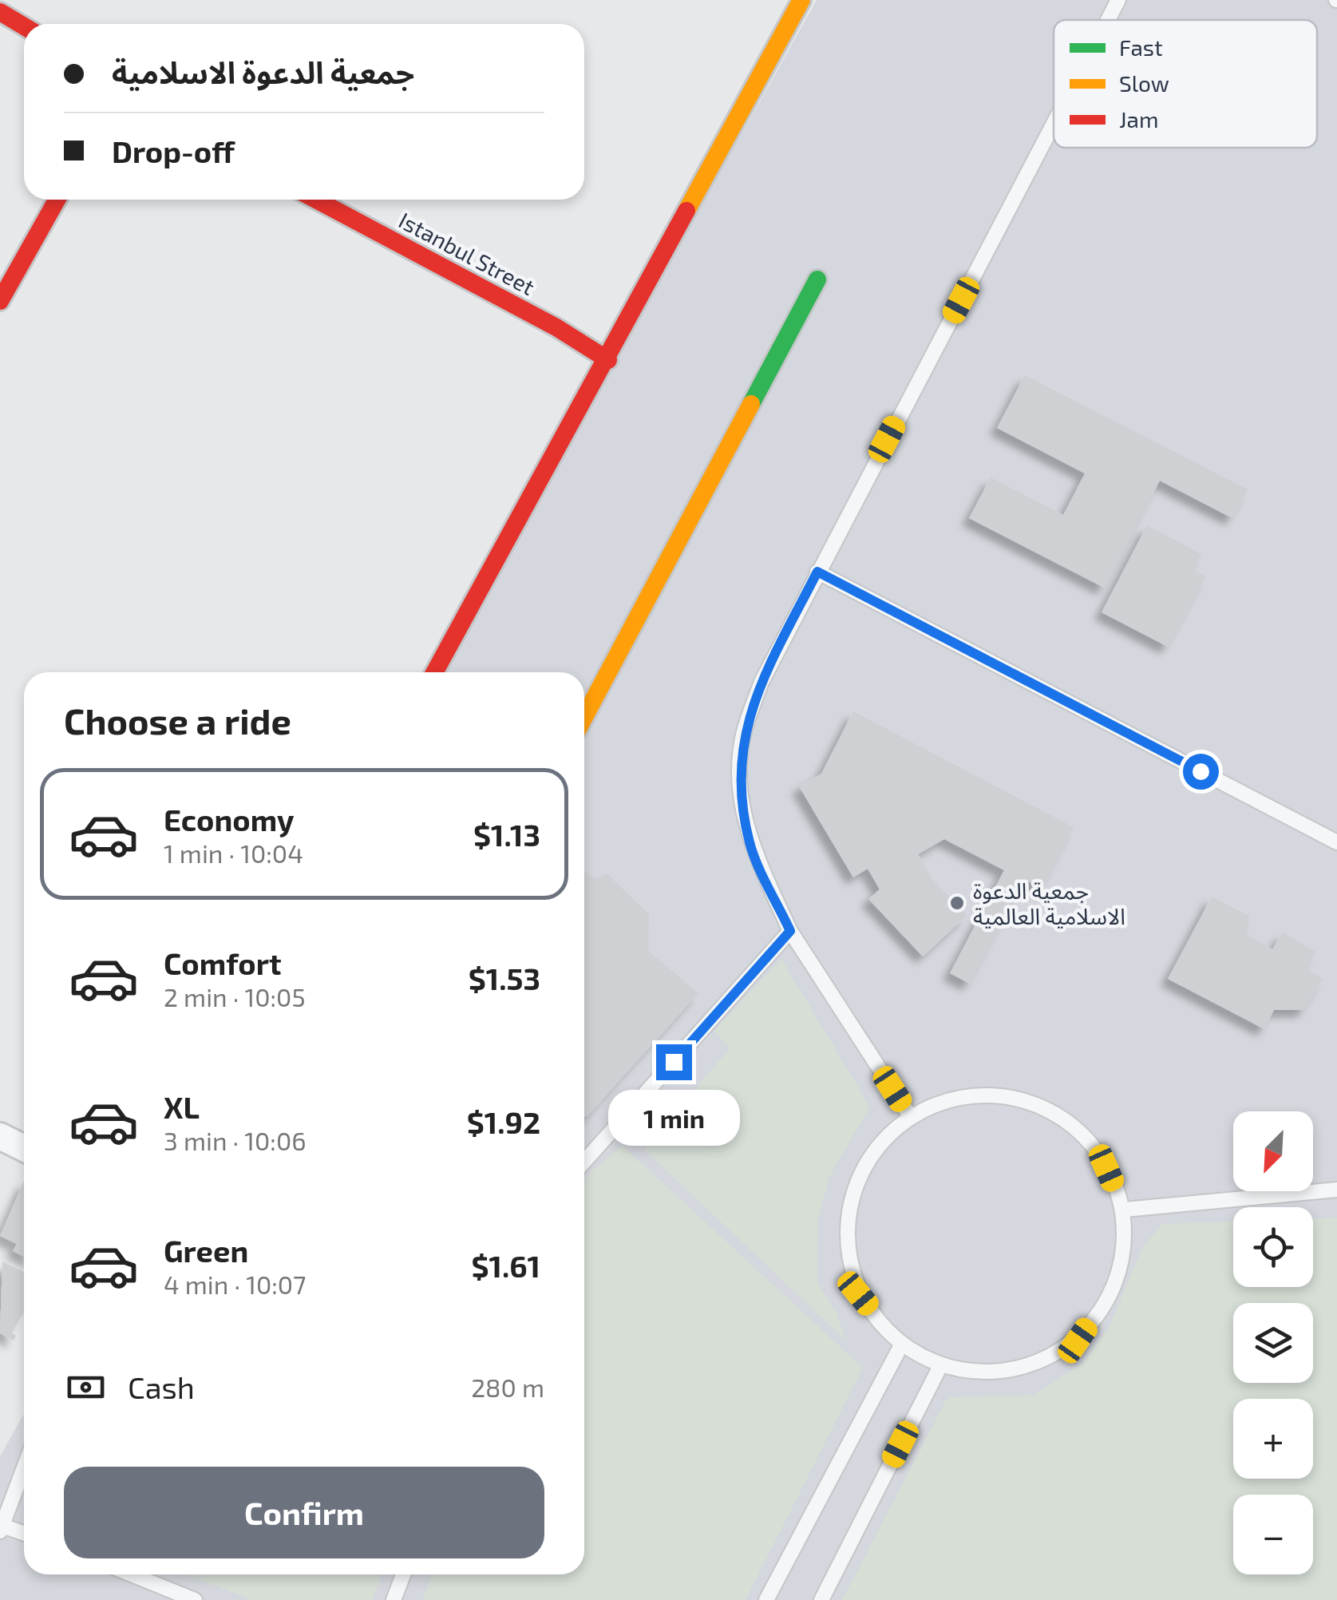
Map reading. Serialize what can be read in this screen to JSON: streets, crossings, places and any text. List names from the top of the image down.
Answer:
{
  "streets": {
    "street": ["Istanbul Street"]
  },
  "places": ["جمعية الدعوة الاسلامية العالمية"],
  "legend": ["Fast", "Slow", "Jam"],
  "north": "bottom left",
  "page": {
    "banner": ["جمعية الدعوة الاسلامية", "Drop-off"],
    "heading": "Choose a ride",
    "list": [
      {
        "name": "Economy",
        "note": "1 min · 10:04",
        "value": "$1.13"
      },
      {
        "name": "Comfort",
        "note": "2 min · 10:05",
        "value": "$1.53"
      },
      {
        "name": "XL",
        "note": "3 min · 10:06",
        "value": "$1.92"
      },
      {
        "name": "Green",
        "note": "4 min · 10:07",
        "value": "$1.61"
      }
    ],
    "bubble": "1 min",
    "map_buttons": ["+", "−"],
    "pay": ["Cash", "280 m"],
    "buttons": "Confirm"
  }
}
